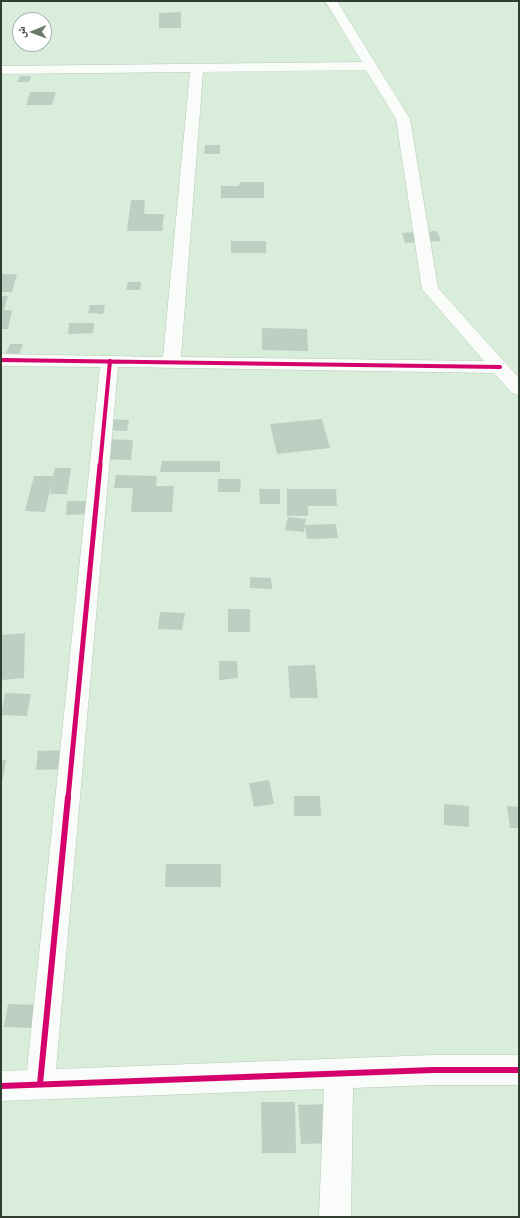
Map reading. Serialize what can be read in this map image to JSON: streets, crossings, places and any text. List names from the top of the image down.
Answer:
{
  "north": "left"
}
